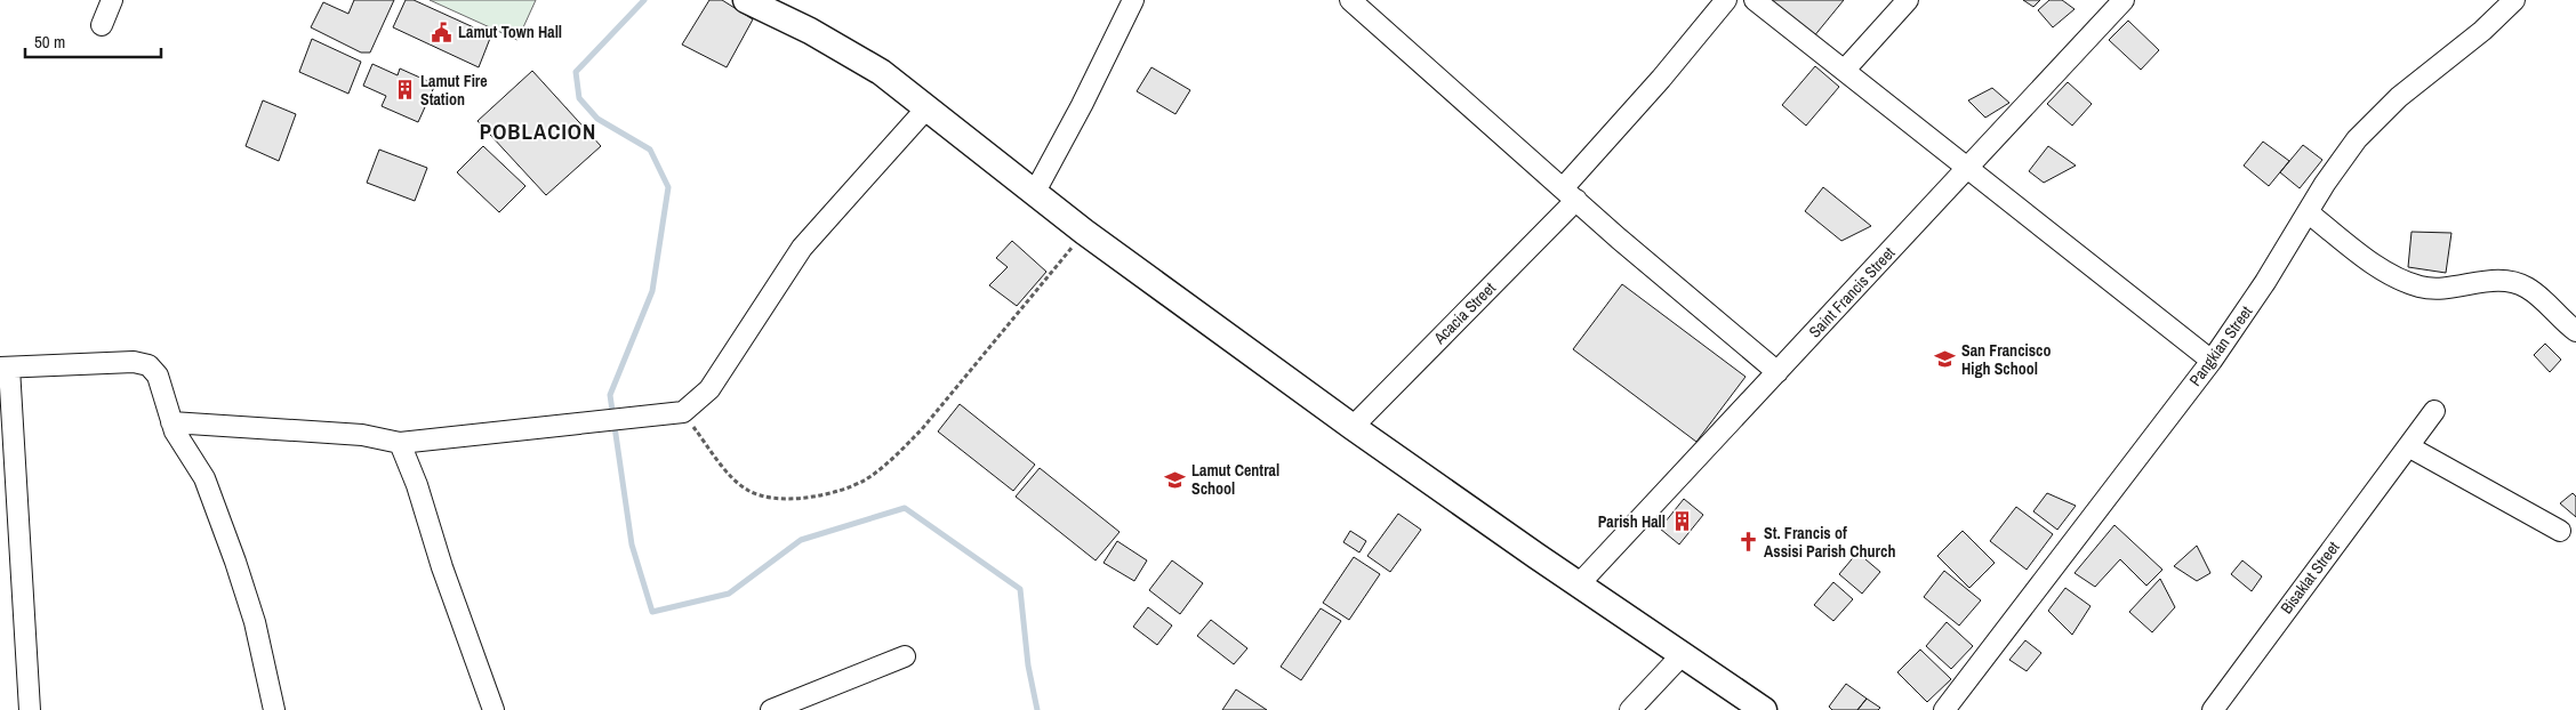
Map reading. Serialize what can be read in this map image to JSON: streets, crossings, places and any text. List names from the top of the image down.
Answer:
{
  "streets": {
    "street": [
      "Saint Francis Street",
      "Acacia Street",
      "Pangkian Street",
      "Bisaklat Street"
    ]
  },
  "districts": ["POBLACION"],
  "places": {
    "public building": ["Lamut Town Hall"],
    "building": ["Lamut Fire Station", "Parish Hall"],
    "school or university": ["San Francisco High School", "Lamut Central School"],
    "church": ["St. Francis of Assisi Parish Church"]
  },
  "scale_bar": "50 m"
}
